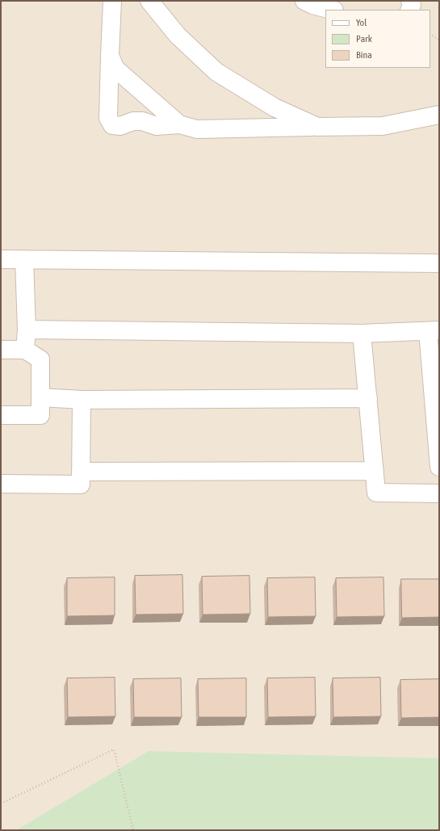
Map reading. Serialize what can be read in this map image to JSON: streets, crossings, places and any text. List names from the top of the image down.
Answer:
{
  "legend": ["Yol", "Park", "Bina"]
}
